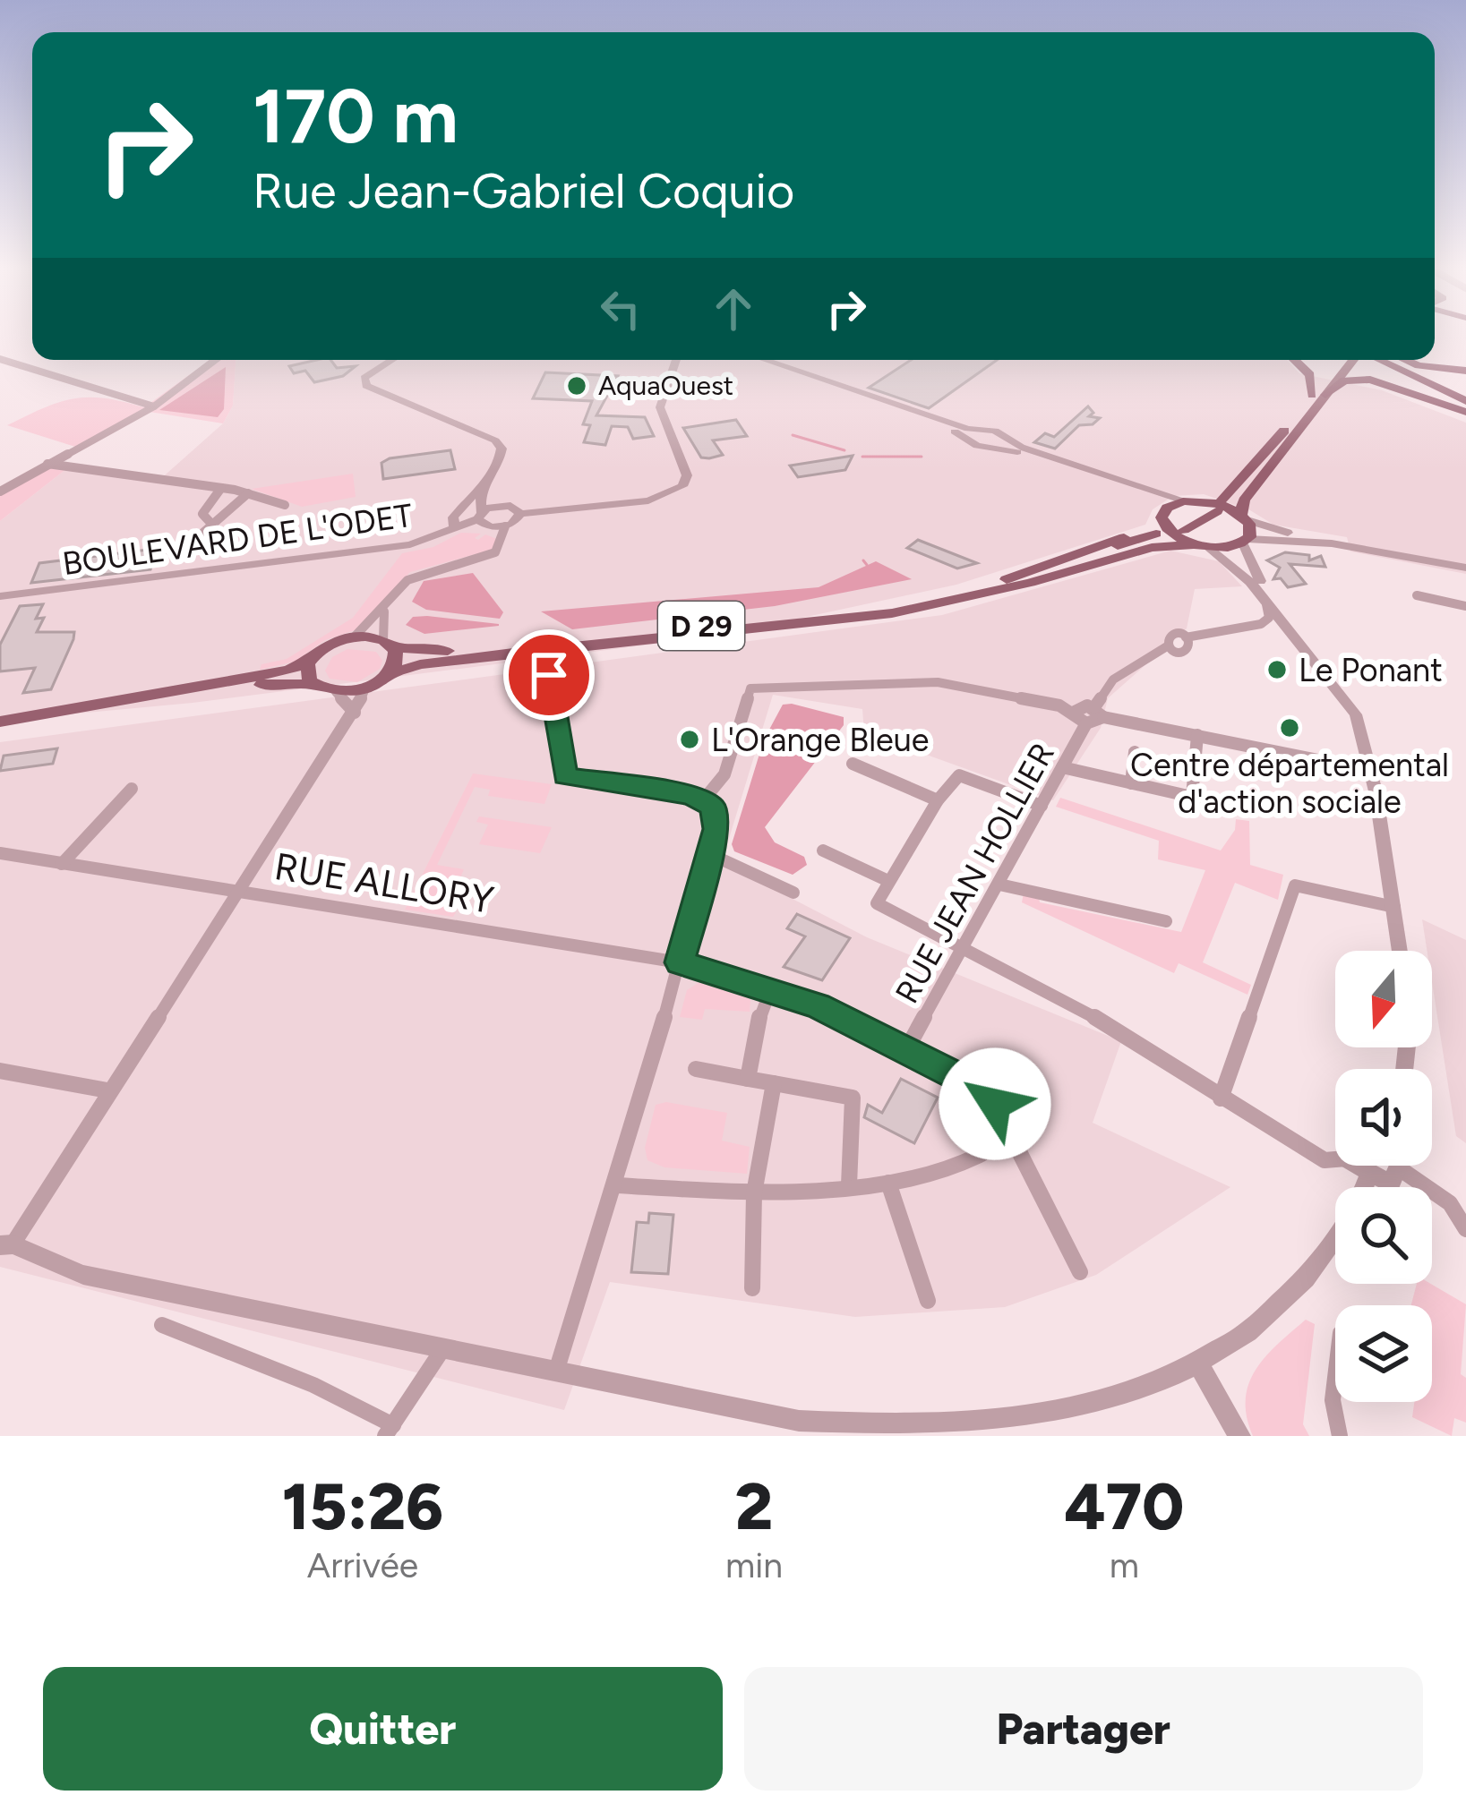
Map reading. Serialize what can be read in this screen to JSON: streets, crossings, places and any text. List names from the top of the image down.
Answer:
{
  "streets": {
    "main road": ["D 29"],
    "street": ["BOULEVARD DE L'ODET", "RUE JEAN HOLLIER", "RUE ALLORY"]
  },
  "crossings": [
    ["RUE JEAN HOLLIER", "RUE ALLORY"]
  ],
  "places": [
    "AquaOuest",
    "Le Ponant",
    "Centre départemental d'action sociale",
    "L'Orange Bleue"
  ],
  "north": "bottom",
  "page": {
    "turn": ["170 m", "Rue Jean-Gabriel Coquio"],
    "eta": [
      "15:26",
      "Arrivée",
      "2",
      "min",
      "470",
      "m"
    ],
    "buttons": ["Quitter", "Partager"]
  }
}
